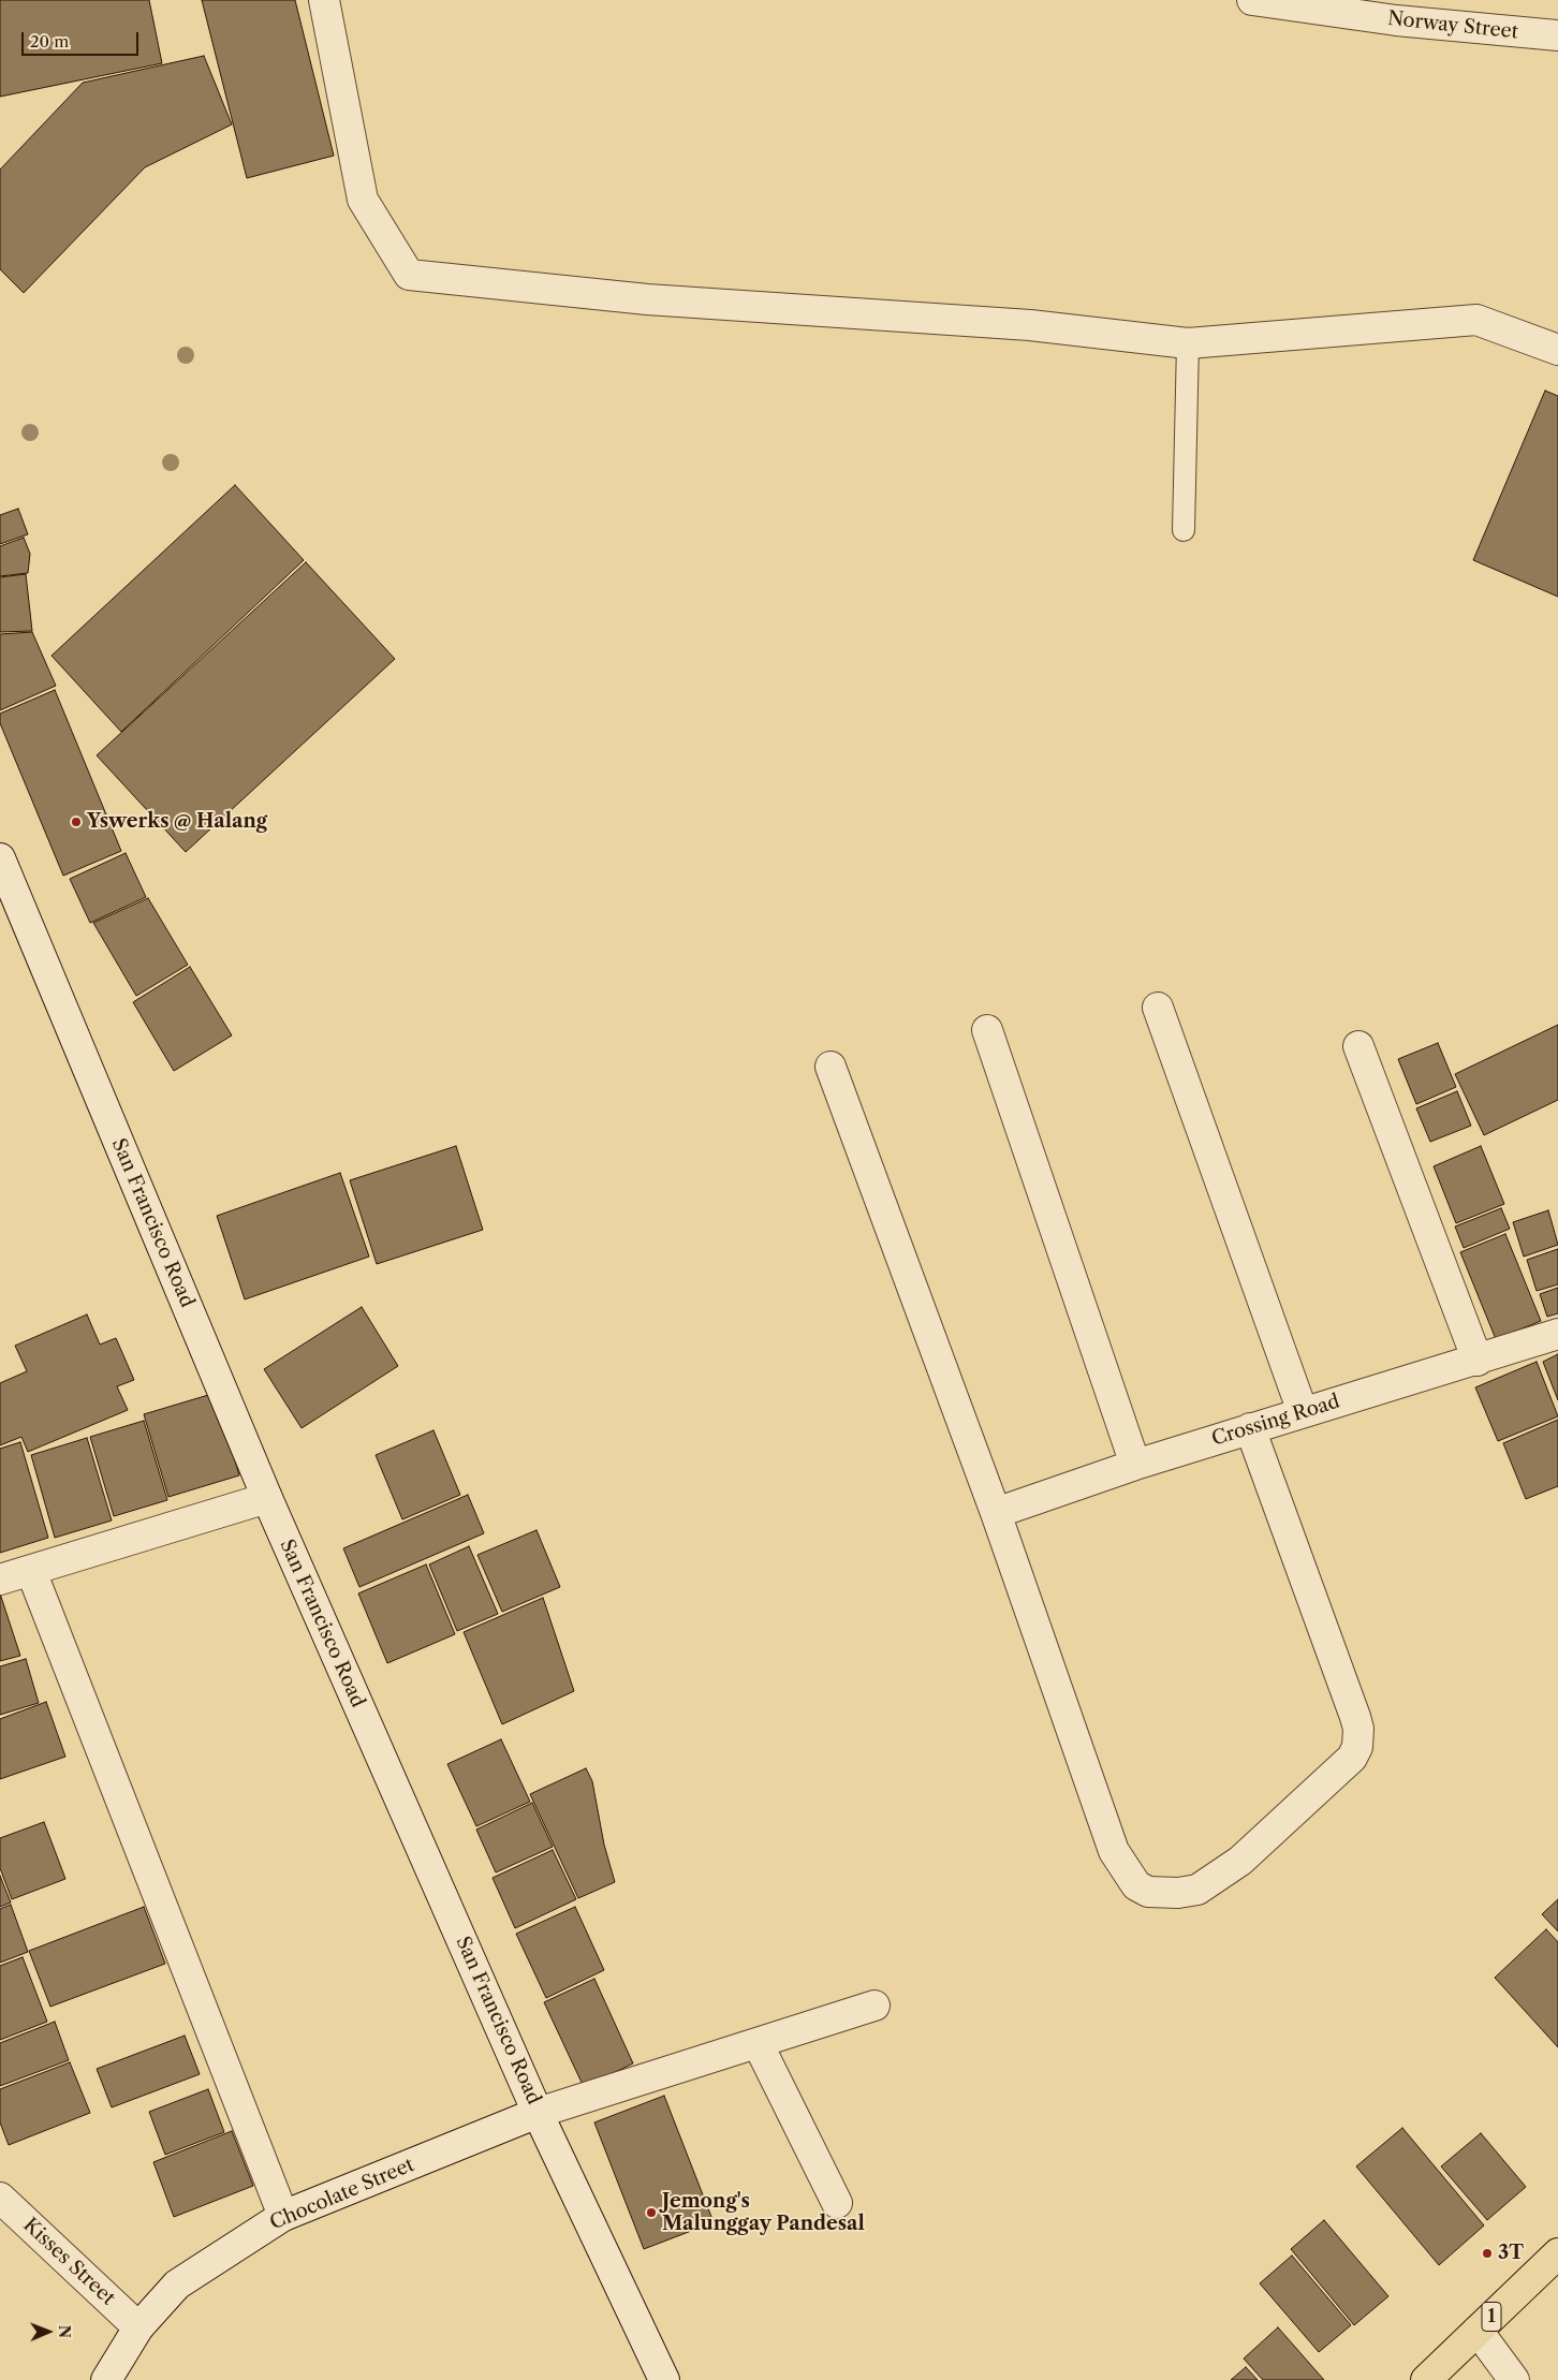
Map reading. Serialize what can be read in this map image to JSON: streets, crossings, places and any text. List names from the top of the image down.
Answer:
{
  "streets": {
    "highway": ["1"],
    "street": [
      "Norway Street",
      "San Francisco Road",
      "Crossing Road",
      "Chocolate Street",
      "Kisses Street"
    ]
  },
  "crossings": [
    ["San Francisco Road", "Chocolate Street"],
    ["Chocolate Street", "Kisses Street"]
  ],
  "places": ["Yswerks @ Halang", "Jemong's Malunggay Pandesal", "3T"],
  "scale_bar": "20 m",
  "north": "right"
}
